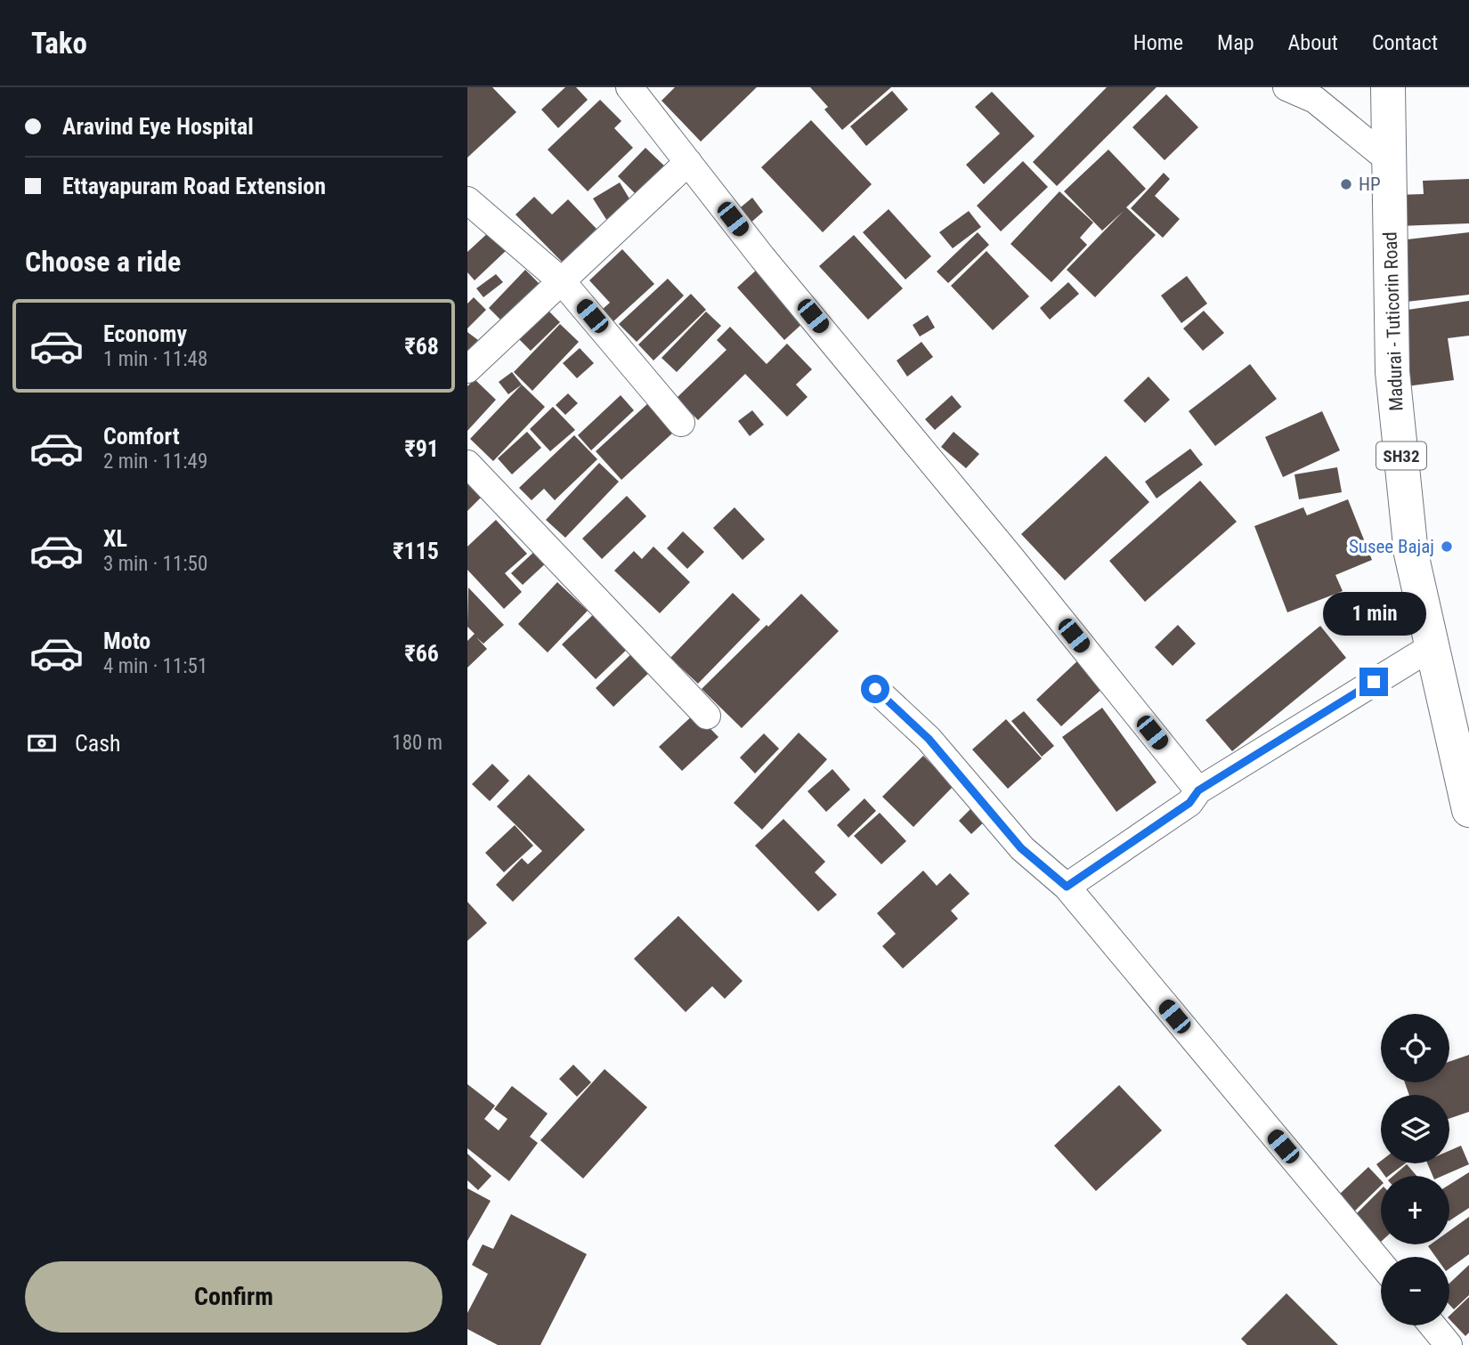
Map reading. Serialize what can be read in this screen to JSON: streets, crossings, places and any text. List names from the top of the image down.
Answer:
{
  "streets": {
    "main road": ["Madurai - Tuticorin Road", "SH32"]
  },
  "places": ["HP", "Susee Bajaj"],
  "page": {
    "header": "Tako",
    "nav": [
      "Home",
      "Map",
      "About",
      "Contact"
    ],
    "banner": ["Aravind Eye Hospital", "Ettayapuram Road Extension"],
    "heading": "Choose a ride",
    "list": [
      {
        "name": "Economy",
        "note": "1 min · 11:48",
        "value": "₹68"
      },
      {
        "name": "Comfort",
        "note": "2 min · 11:49",
        "value": "₹91"
      },
      {
        "name": "XL",
        "note": "3 min · 11:50",
        "value": "₹115"
      },
      {
        "name": "Moto",
        "note": "4 min · 11:51",
        "value": "₹66"
      }
    ],
    "bubble": "1 min",
    "pay": ["Cash", "180 m"],
    "map_buttons": ["+", "−"],
    "buttons": "Confirm"
  }
}
